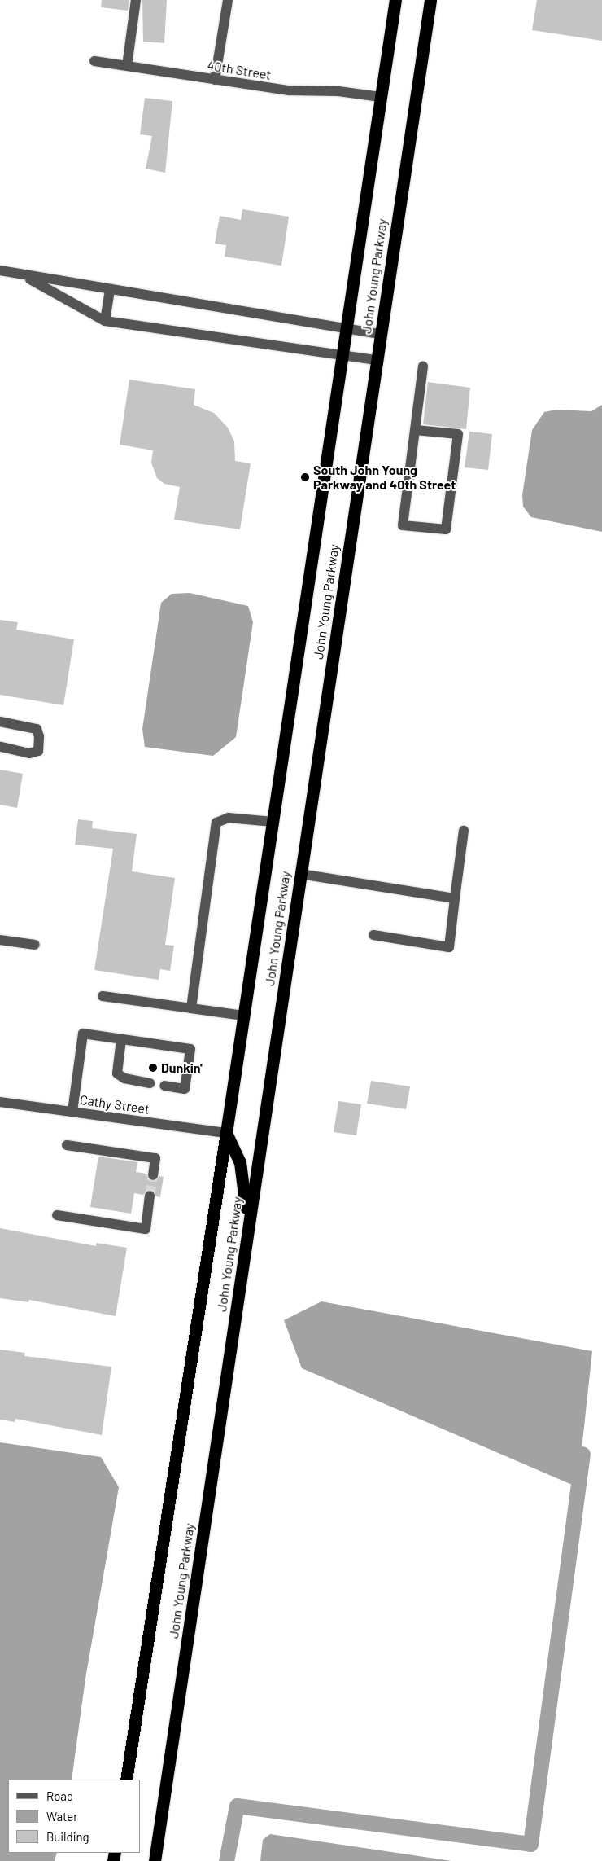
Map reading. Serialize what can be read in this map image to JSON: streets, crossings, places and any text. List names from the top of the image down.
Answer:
{
  "streets": {
    "highway": ["John Young Parkway"],
    "street": ["40th Street", "Cathy Street"]
  },
  "crossings": [
    ["40th Street", "John Young Parkway"],
    ["John Young Parkway", "Cathy Street"]
  ],
  "places": ["South John Young Parkway and 40th Street", "Dunkin'"],
  "legend": ["Road", "Water", "Building"]
}
